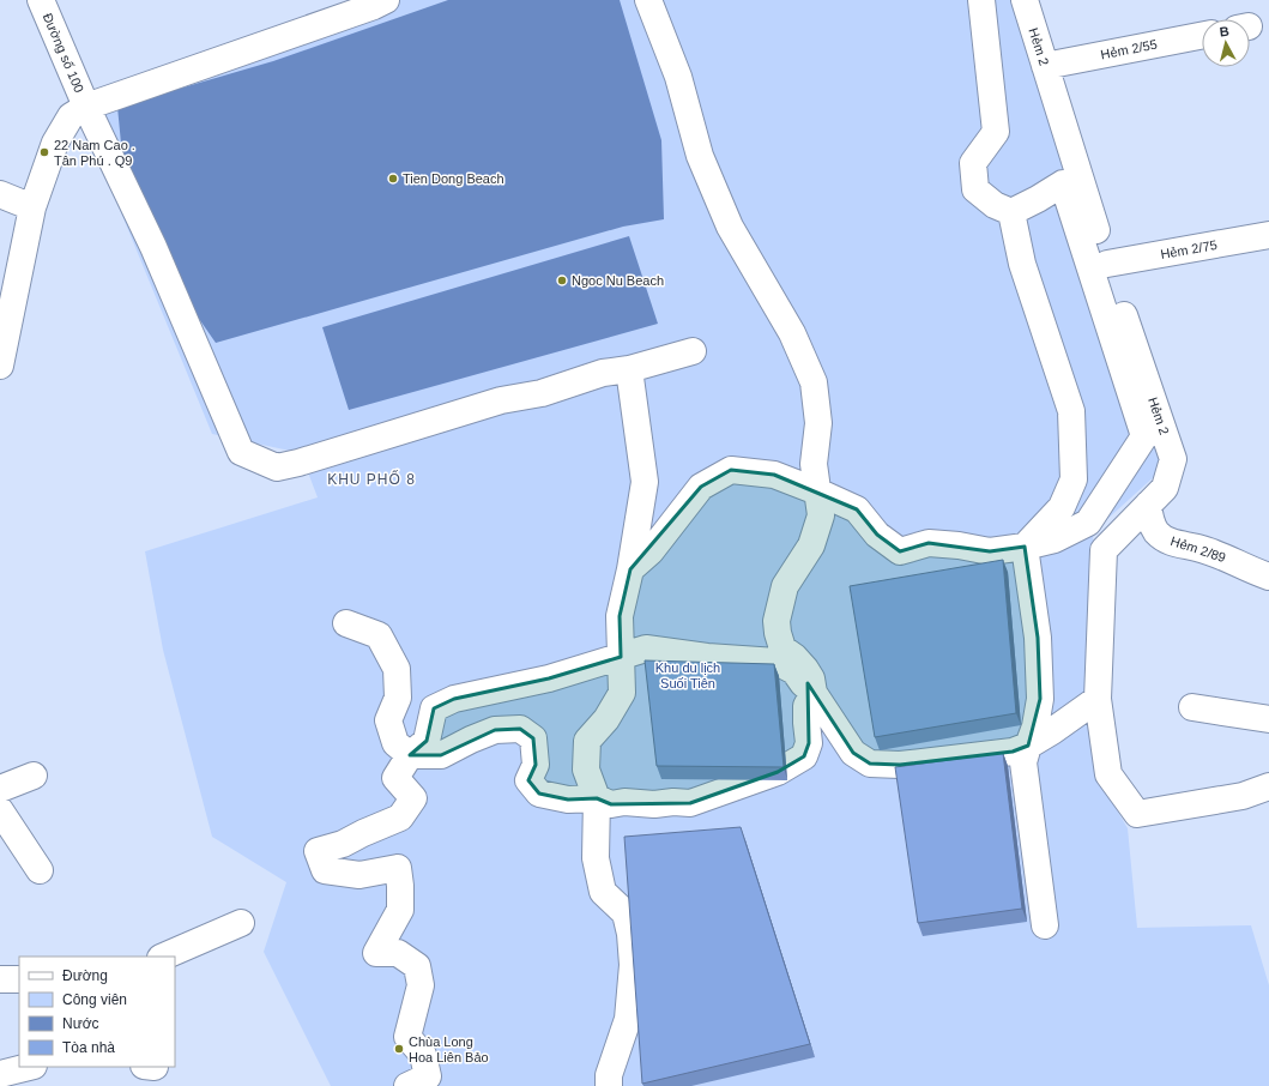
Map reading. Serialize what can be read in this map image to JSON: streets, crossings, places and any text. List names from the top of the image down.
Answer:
{
  "streets": {
    "street": [
      "Hẻm 2",
      "Hẻm 2/55",
      "Đường số 100",
      "Hẻm 2/75",
      "Hẻm 2/89"
    ]
  },
  "crossings": [
    ["Hẻm 2", "Hẻm 2/55"],
    ["Hẻm 2", "Hẻm 2/75"],
    ["Hẻm 2", "Hẻm 2/89"]
  ],
  "districts": ["KHU PHỐ 8"],
  "parks": ["Khu du lịch Suối Tiên"],
  "places": [
    "22 Nam Cao . Tân Phú . Q9",
    "Tien Dong Beach",
    "Ngoc Nu Beach",
    "Chùa Long Hoa Liên Bảo"
  ],
  "legend": [
    "Đường",
    "Công viên",
    "Nước",
    "Tòa nhà"
  ],
  "north": "top"
}
